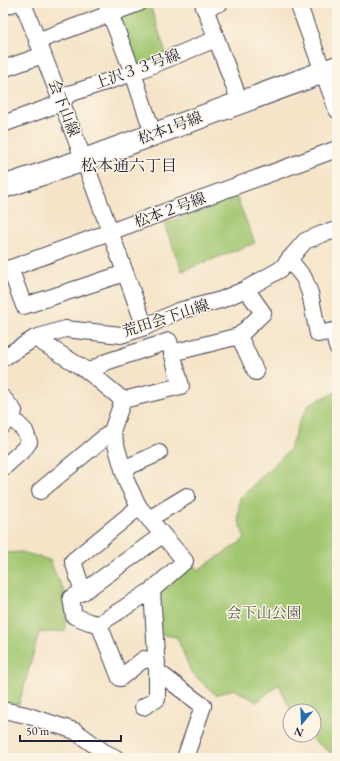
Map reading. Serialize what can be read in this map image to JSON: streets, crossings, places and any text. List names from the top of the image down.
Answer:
{
  "streets": {
    "street": [
      "上沢３３号線",
      "会下山線",
      "松本1号線",
      "松本２号線",
      "荒田会下山線"
    ]
  },
  "crossings": [
    ["上沢３３号線", "会下山線"],
    ["会下山線", "松本1号線"],
    ["会下山線", "松本２号線"],
    ["会下山線", "荒田会下山線"]
  ],
  "districts": ["松本通六丁目"],
  "parks": ["会下山公園"],
  "scale_bar": "50 m",
  "north": "bottom"
}
